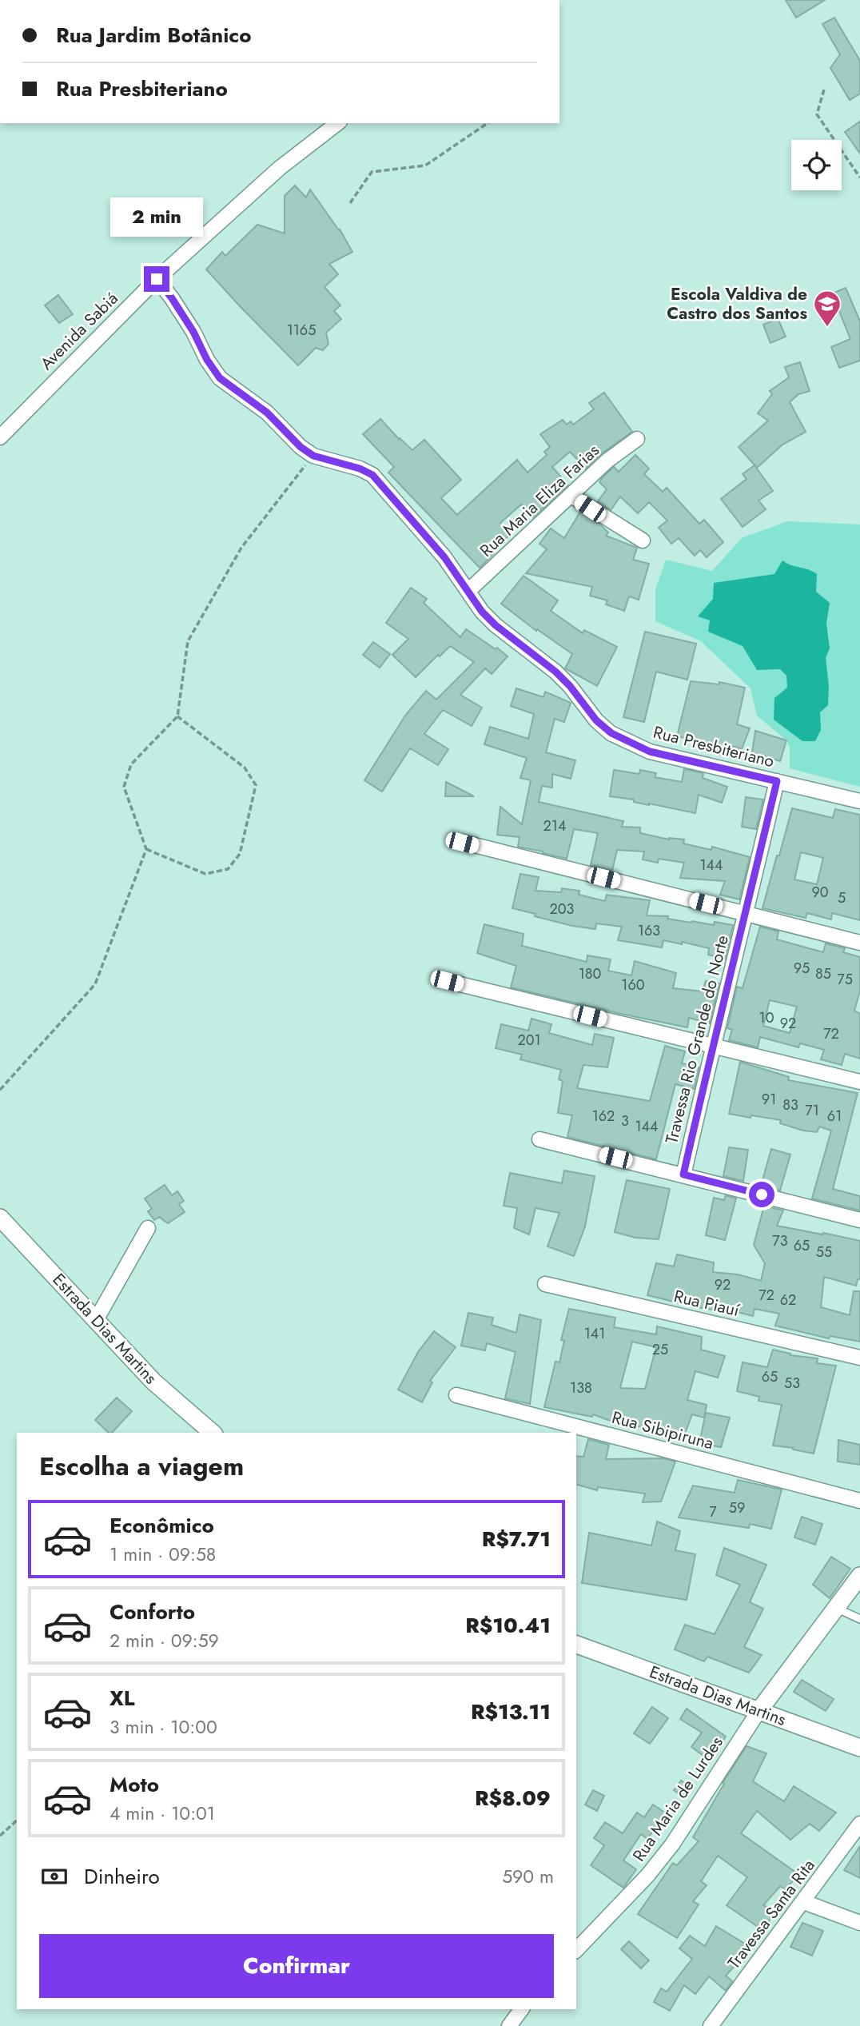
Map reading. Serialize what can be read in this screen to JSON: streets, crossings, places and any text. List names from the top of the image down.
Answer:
{
  "streets": {
    "street": [
      "Avenida Sabiá",
      "Rua Maria Eliza Farias",
      "Rua Presbiteriano",
      "Travessa Rio Grande do Norte",
      "Rua Piauí",
      "Estrada Dias Martins",
      "Rua Sibipiruna",
      "Rua Maria de Lurdes",
      "Travessa Santa Rita"
    ]
  },
  "crossings": [
    ["Avenida Sabiá", "Rua Presbiteriano"],
    ["Rua Maria Eliza Farias", "Rua Presbiteriano"],
    ["Rua Presbiteriano", "Travessa Rio Grande do Norte"],
    ["Estrada Dias Martins", "Rua Maria de Lurdes"]
  ],
  "places": {
    "school or university": ["Escola Valdiva de Castro dos Santos"]
  },
  "house_numbers": [
    "1165",
    "214",
    "144",
    "90",
    "5",
    "203",
    "163",
    "95",
    "180",
    "85",
    "75",
    "160",
    "10",
    "92",
    "72",
    "201",
    "91",
    "83",
    "71",
    "162",
    "61",
    "3",
    "144",
    "73",
    "65",
    "55",
    "92",
    "72",
    "62",
    "141",
    "25",
    "65",
    "53",
    "138",
    "59",
    "7"
  ],
  "page": {
    "banner": ["Rua Jardim Botânico", "Rua Presbiteriano"],
    "bubble": "2 min",
    "heading": "Escolha a viagem",
    "list": [
      {
        "name": "Econômico",
        "note": "1 min · 09:58",
        "value": "R$7.71"
      },
      {
        "name": "Conforto",
        "note": "2 min · 09:59",
        "value": "R$10.41"
      },
      {
        "name": "XL",
        "note": "3 min · 10:00",
        "value": "R$13.11"
      },
      {
        "name": "Moto",
        "note": "4 min · 10:01",
        "value": "R$8.09"
      }
    ],
    "pay": ["Dinheiro", "590 m"],
    "buttons": "Confirmar"
  }
}
